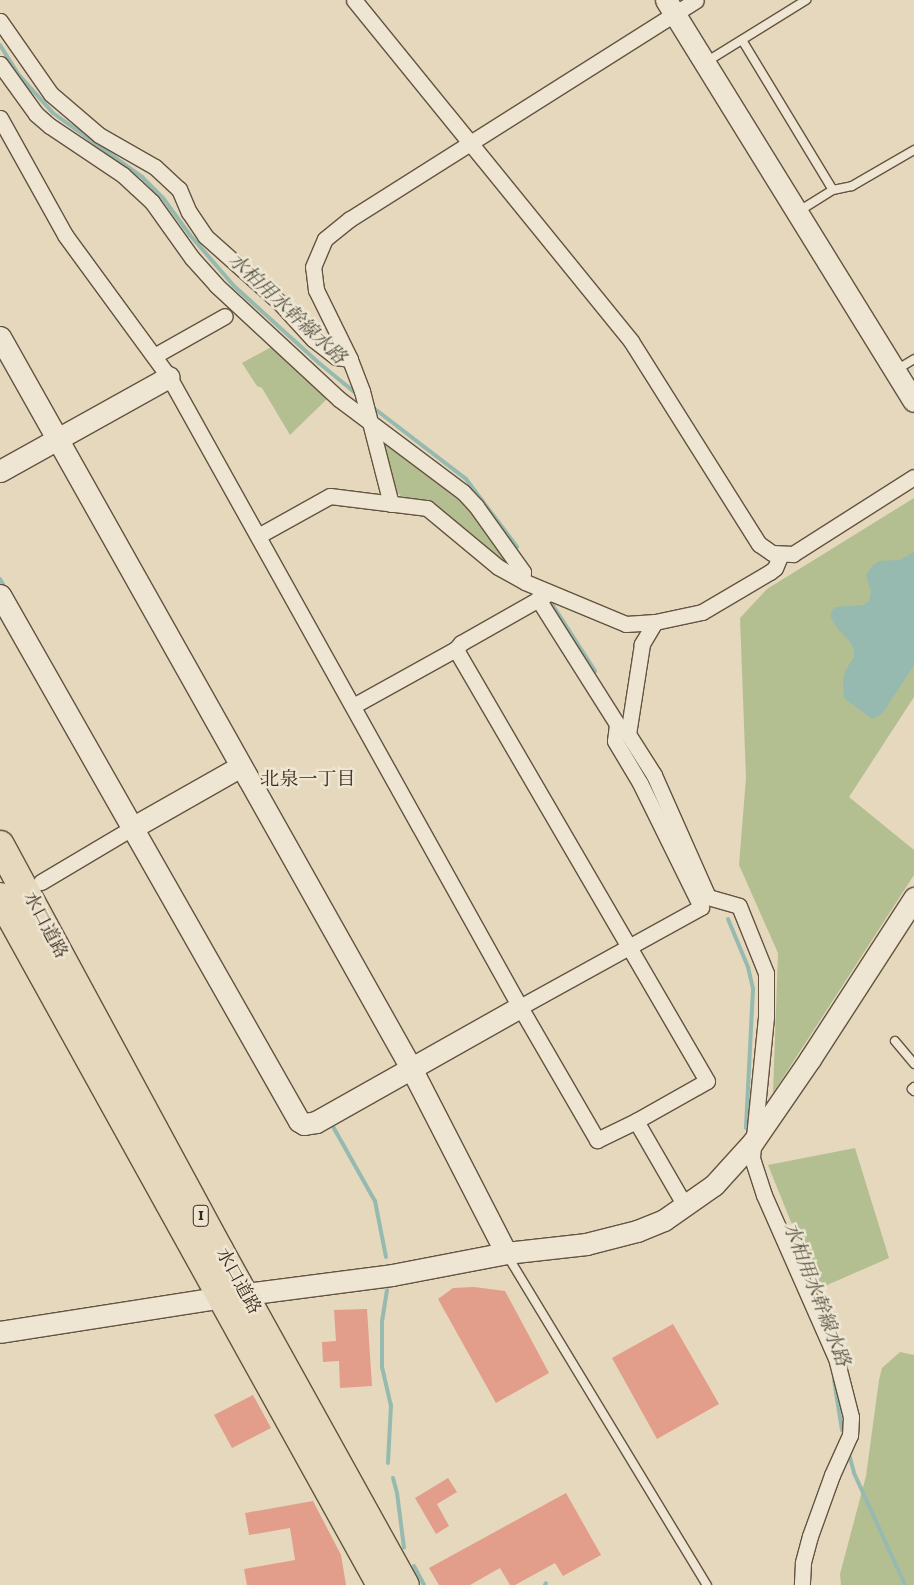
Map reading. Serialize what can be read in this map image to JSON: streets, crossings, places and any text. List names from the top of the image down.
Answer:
{
  "streets": {
    "highway": ["水口道路", "1"]
  },
  "districts": ["北泉一丁目"],
  "water": ["水柏用水幹線水路"]
}
